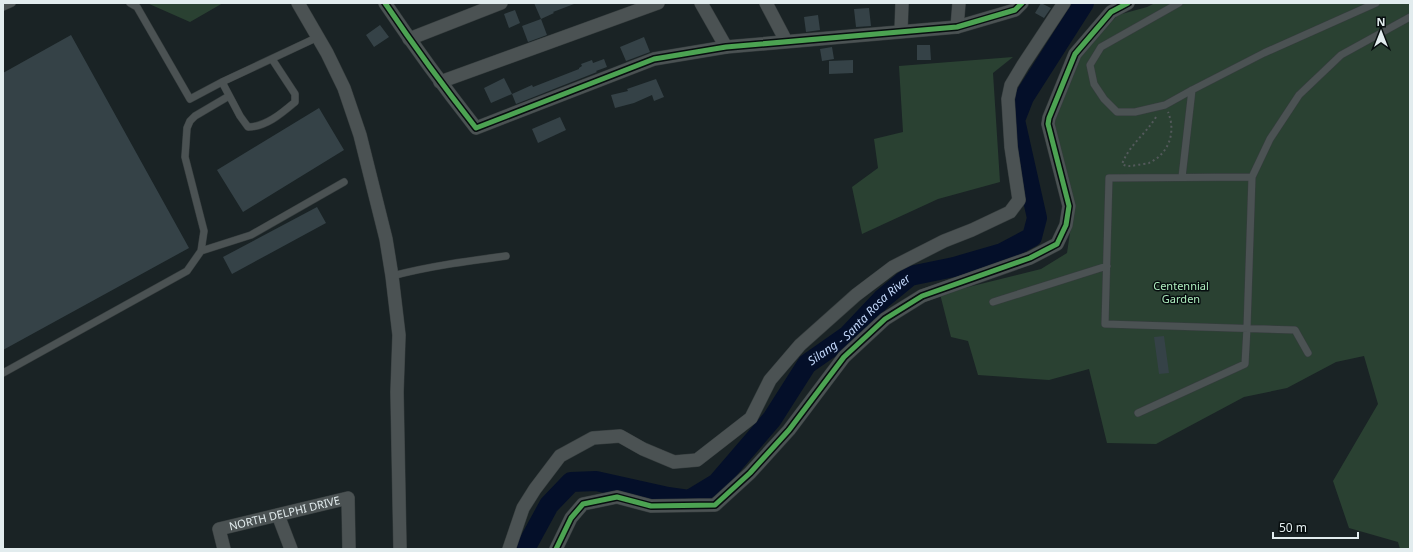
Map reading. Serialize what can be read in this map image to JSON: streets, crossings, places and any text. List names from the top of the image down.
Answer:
{
  "streets": {
    "street": ["NORTH DELPHI DRIVE"]
  },
  "water": ["Silang - Santa Rosa River"],
  "parks": ["Centennial Garden"],
  "scale_bar": "50 m",
  "north": "top"
}
